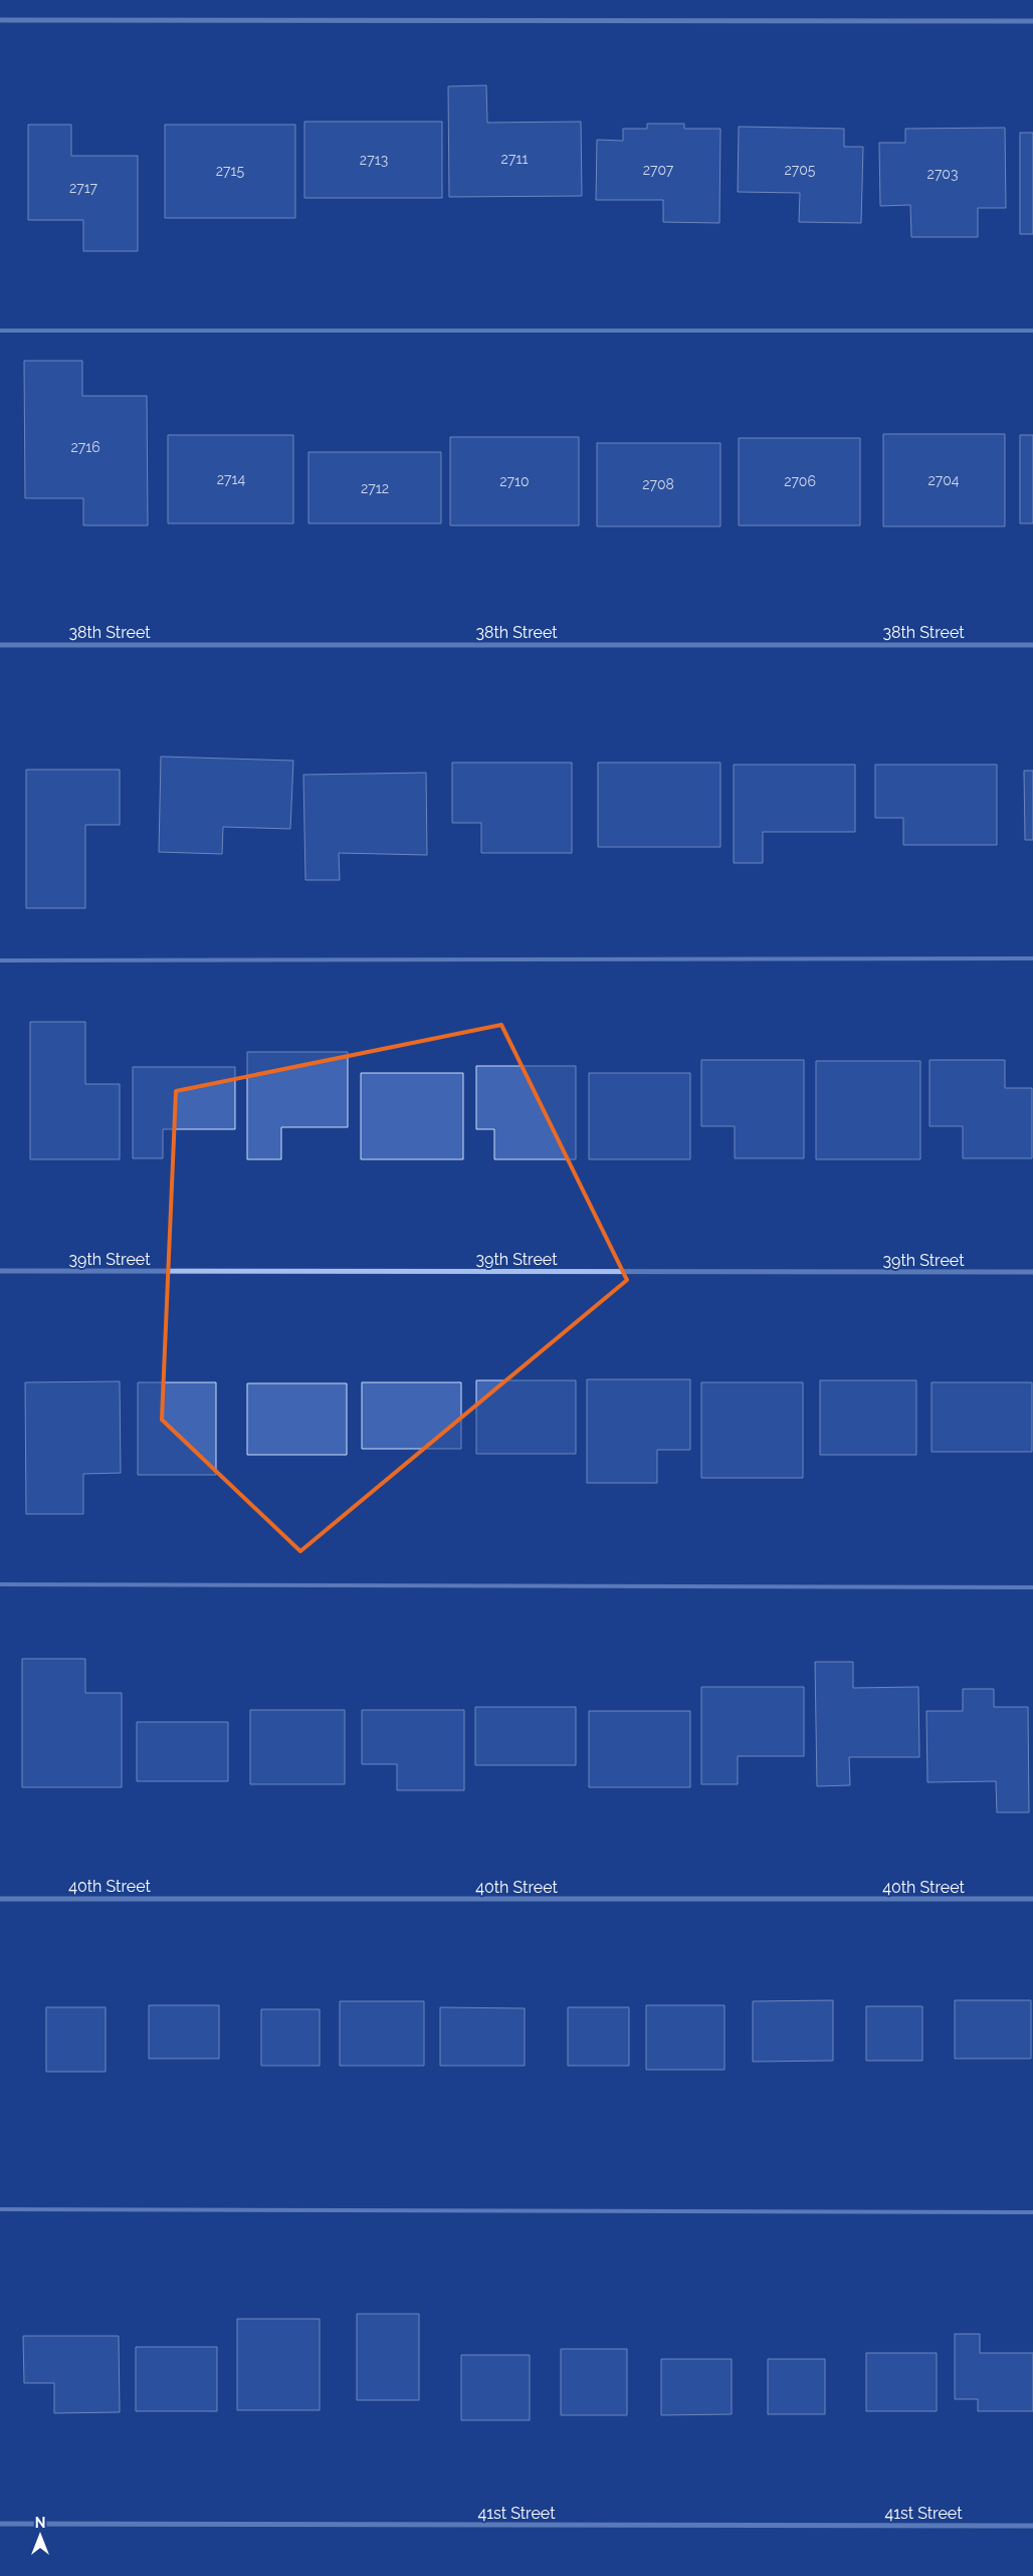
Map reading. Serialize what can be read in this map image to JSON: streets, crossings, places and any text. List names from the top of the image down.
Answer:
{
  "streets": {
    "street": [
      "38th Street",
      "39th Street",
      "40th Street",
      "41st Street"
    ]
  },
  "house_numbers": [
    "2711",
    "2713",
    "2707",
    "2705",
    "2715",
    "2703",
    "2717",
    "2716",
    "2714",
    "2704",
    "2710",
    "2706",
    "2708",
    "2712"
  ],
  "north": "top"
}
